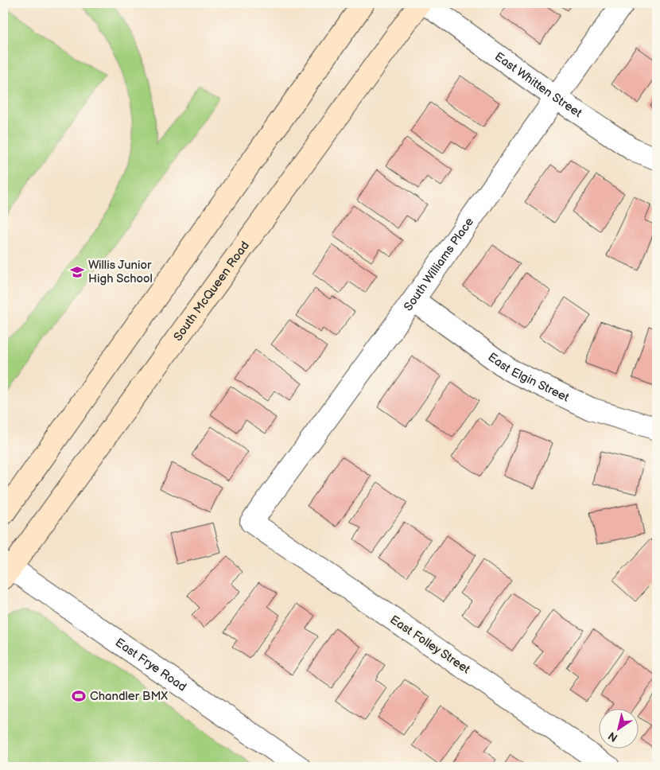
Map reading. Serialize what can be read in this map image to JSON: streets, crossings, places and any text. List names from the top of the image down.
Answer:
{
  "streets": {
    "main road": ["South McQueen Road"],
    "street": [
      "East Whitten Street",
      "South Williams Place",
      "East Elgin Street",
      "East Folley Street",
      "East Frye Road"
    ]
  },
  "crossings": [
    ["East Whitten Street", "South Williams Place"],
    ["South Williams Place", "East Elgin Street"],
    ["South Williams Place", "East Folley Street"],
    ["South McQueen Road", "East Frye Road"]
  ],
  "places": {
    "school or university": ["Willis Junior High School"],
    "sports": ["Chandler BMX"]
  },
  "north": "bottom left"
}
